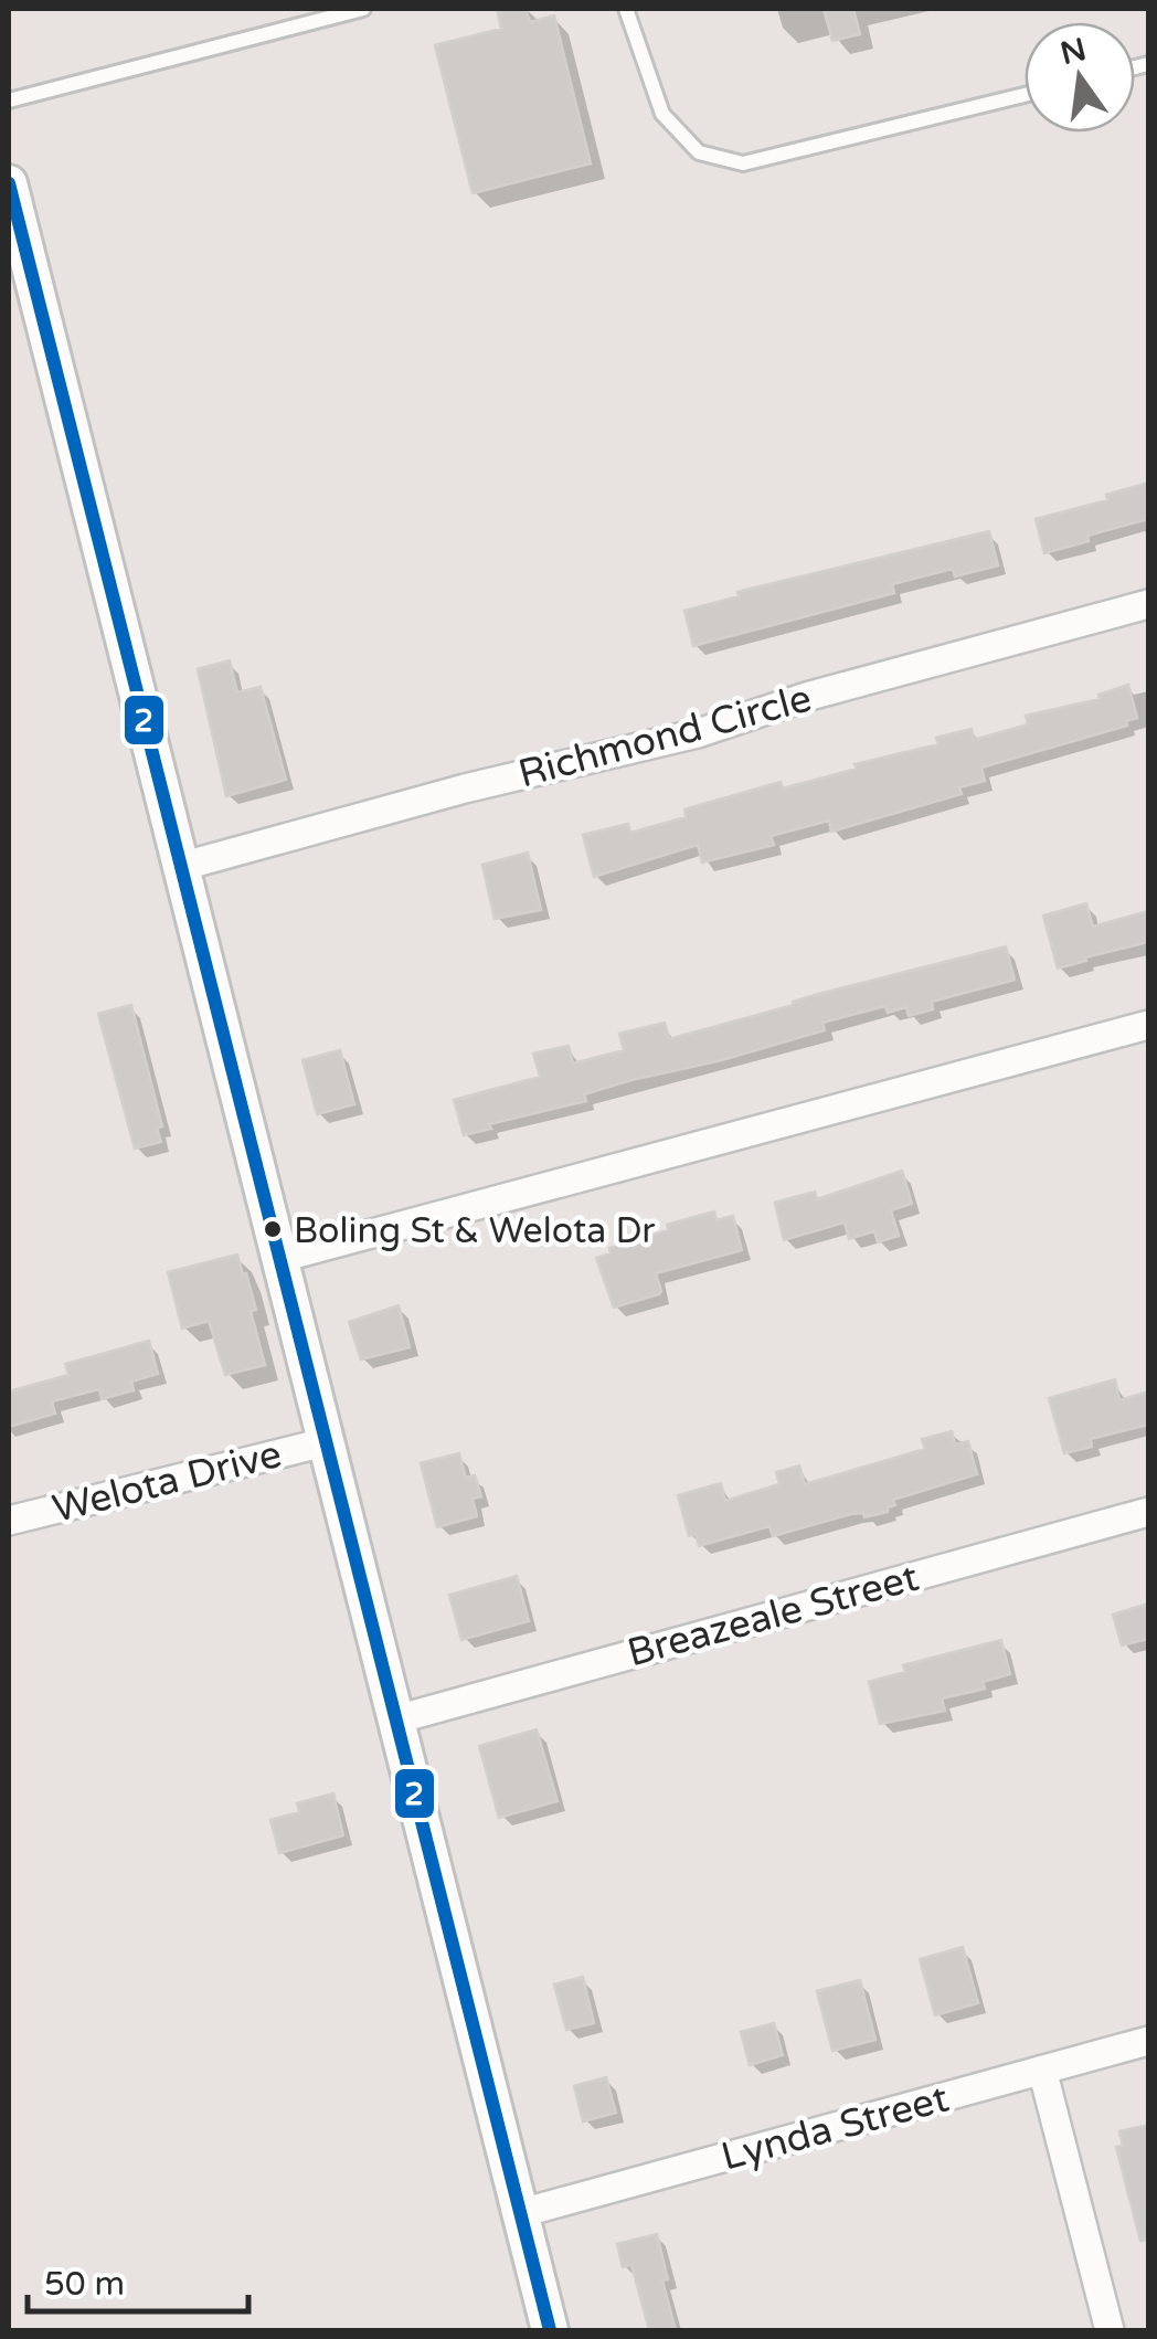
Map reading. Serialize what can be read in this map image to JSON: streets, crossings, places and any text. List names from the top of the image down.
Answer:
{
  "streets": {
    "street": [
      "Richmond Circle",
      "Welota Drive",
      "Breazeale Street",
      "Lynda Street"
    ]
  },
  "places": ["Boling St & Welota Dr"],
  "lines": ["transit line 2"],
  "scale_bar": "50 m",
  "north": "top"
}
